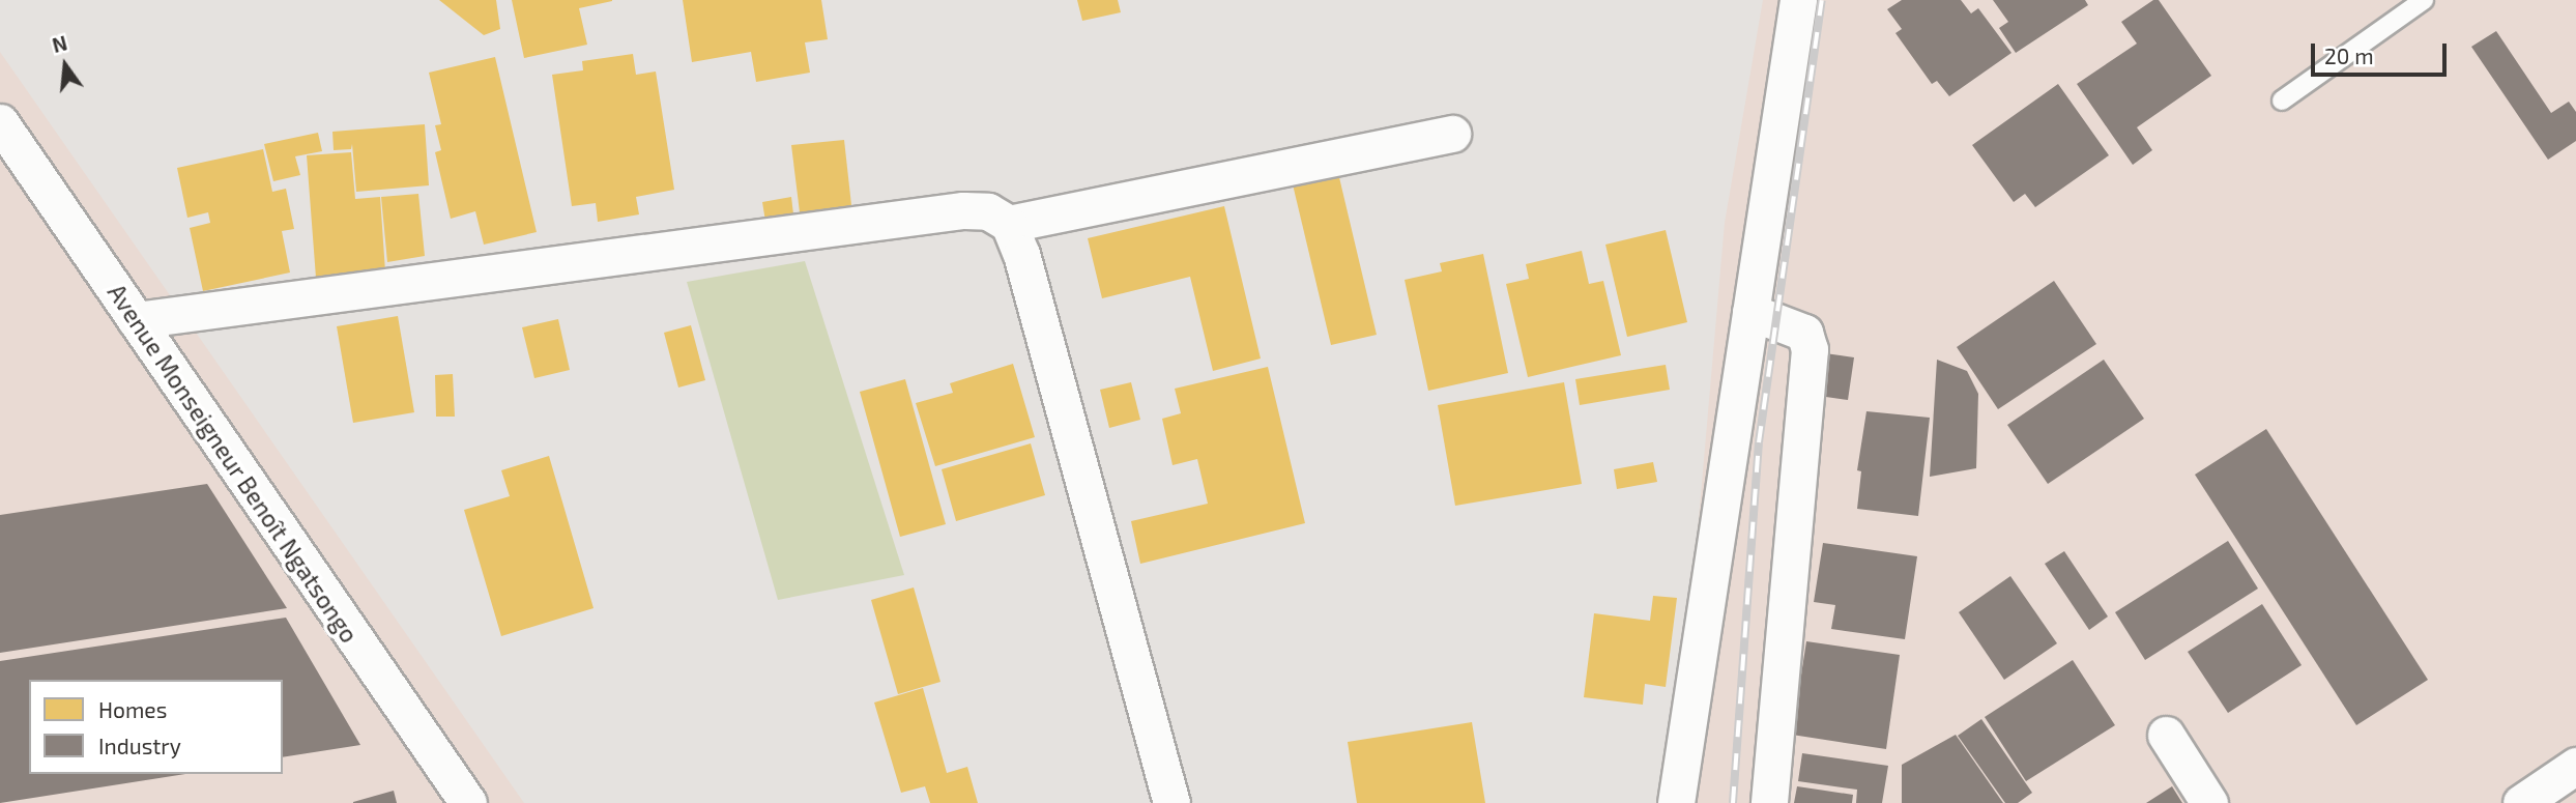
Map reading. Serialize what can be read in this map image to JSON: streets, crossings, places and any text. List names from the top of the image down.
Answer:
{
  "streets": {
    "street": ["Avenue Monseigneur Benoît Ngatsongo"]
  },
  "legend": ["Homes", "Industry"],
  "scale_bar": "20 m",
  "north": "top"
}
